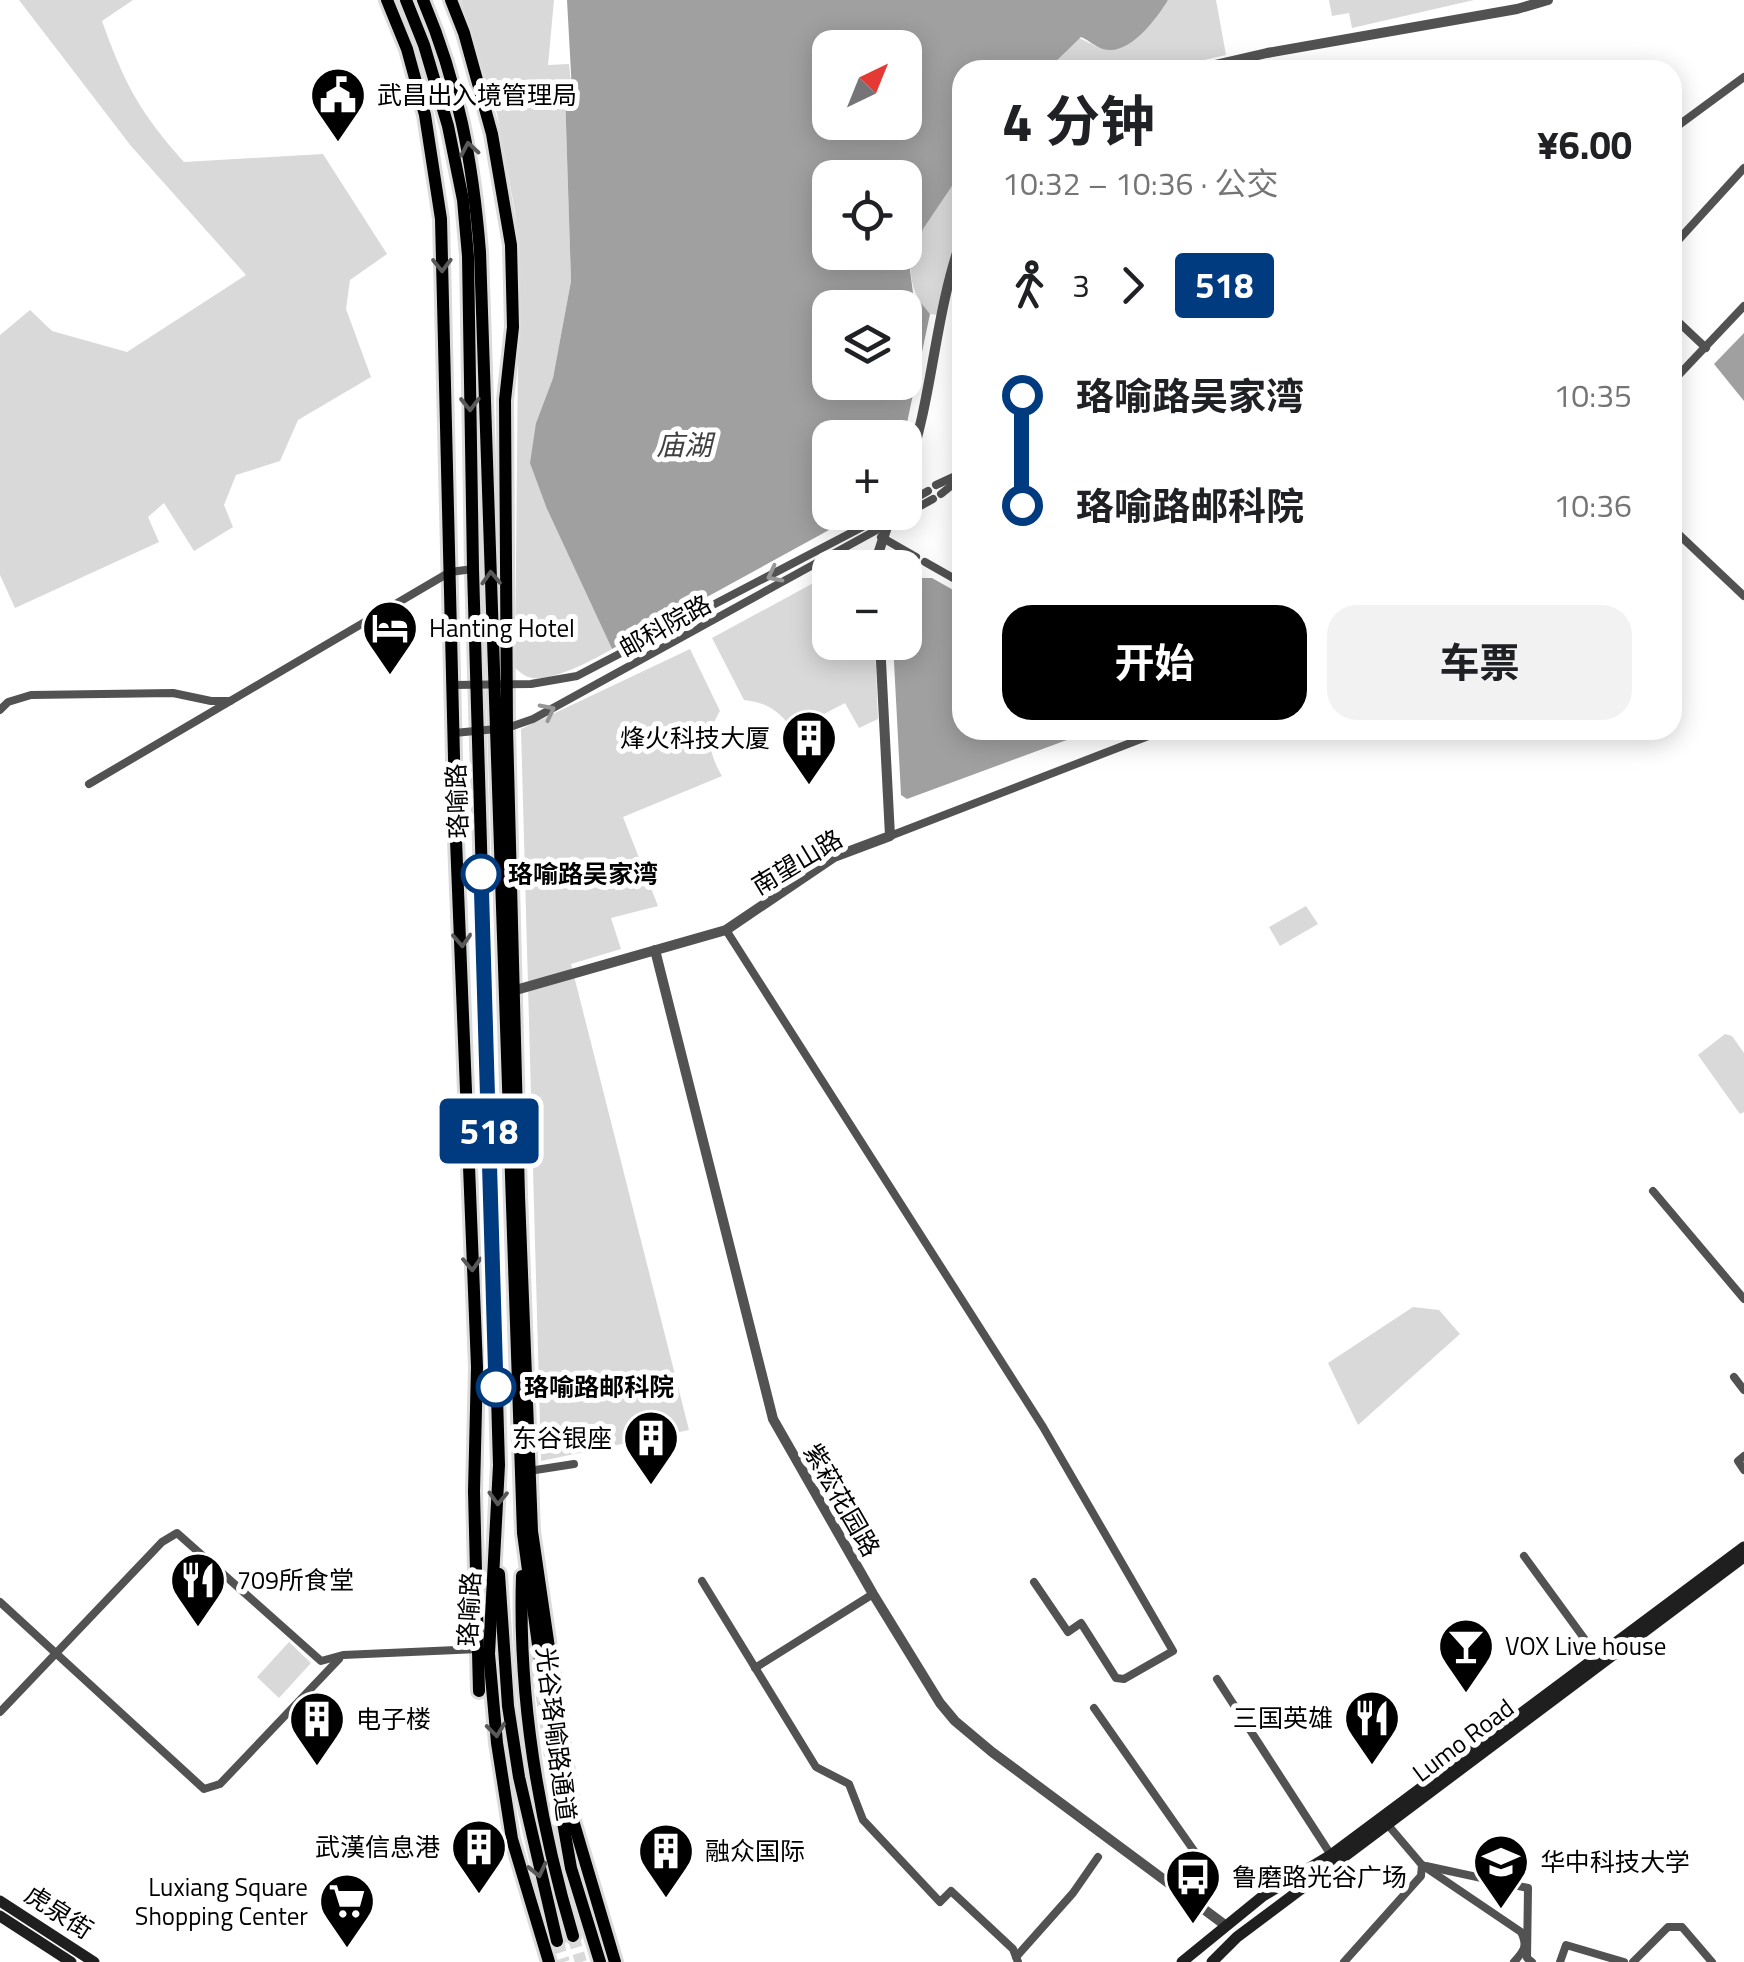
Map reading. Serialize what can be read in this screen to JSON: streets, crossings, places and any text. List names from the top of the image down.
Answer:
{
  "streets": {
    "main road": [
      "珞喻路",
      "光谷珞喻路通道",
      "Lumo Road",
      "虎泉街"
    ],
    "street": ["邮科院路", "南望山路", "紫菘花园路"]
  },
  "crossings": [
    ["邮科院路", "珞喻路"],
    ["珞喻路", "南望山路"],
    ["珞喻路", "光谷珞喻路通道"],
    ["南望山路", "紫菘花园路"],
    ["紫菘花园路", "Lumo Road"]
  ],
  "water": ["庙湖"],
  "places": {
    "public building": ["武昌出入境管理局"],
    "hotel": ["Hanting Hotel"],
    "building": [
      "烽火科技大厦",
      "东谷银座",
      "电子楼",
      "武漢信息港",
      "融众国际"
    ],
    "other": ["珞喻路吴家湾", "珞喻路邮科院"],
    "restaurant": ["709所食堂", "三国英雄"],
    "bar": ["VOX Live house"],
    "school or university": ["华中科技大学"],
    "bus stop": ["鲁磨路光谷广场"],
    "supermarket": ["Luxiang Square Shopping Center"]
  },
  "lines": ["bus line 518"],
  "north": "top right",
  "page": {
    "on_map": "518",
    "map_buttons": ["+", "−"],
    "heading": ["4 分钟", "10:32 – 10:36 · 公交", "¥6.00"],
    "legs": ["3", "518"],
    "list": [
      {
        "name": "珞喻路吴家湾",
        "value": "10:35"
      },
      {
        "name": "珞喻路邮科院",
        "value": "10:36"
      }
    ],
    "buttons": ["开始", "车票"]
  }
}
